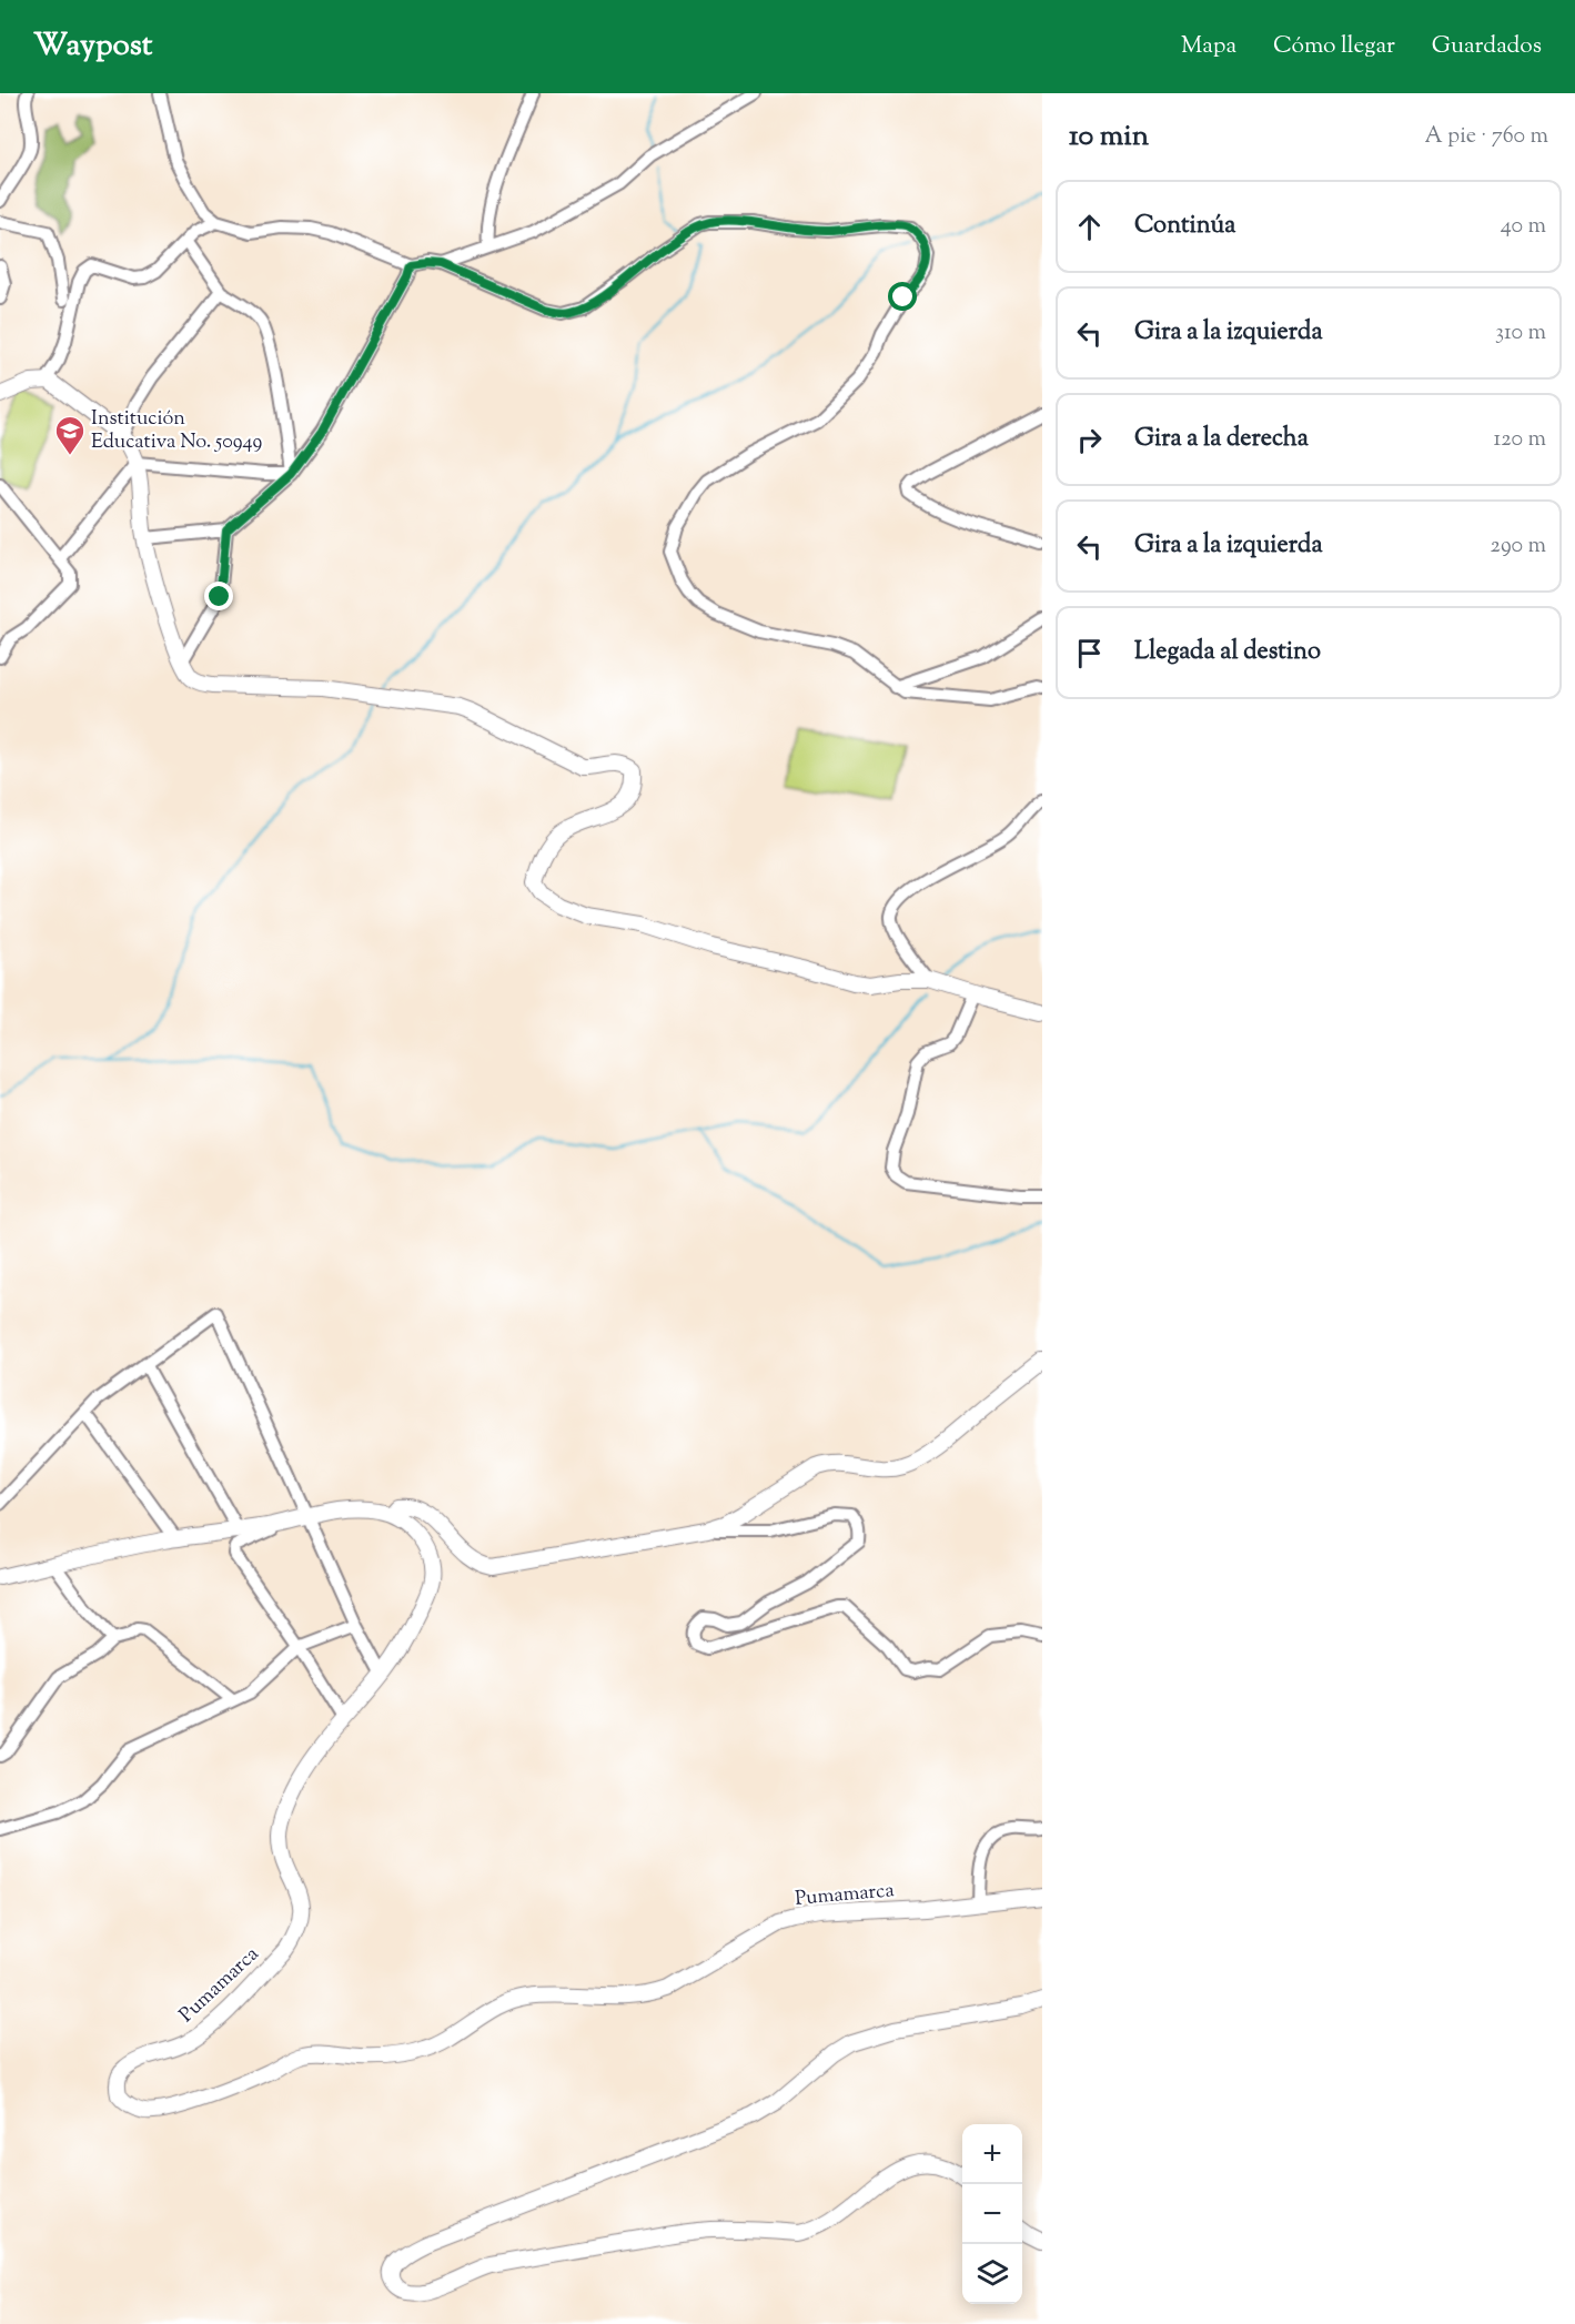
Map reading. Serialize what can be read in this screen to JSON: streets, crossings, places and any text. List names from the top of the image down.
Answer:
{
  "streets": {
    "main road": ["Pumamarca"]
  },
  "places": {
    "school or university": ["Institución Educativa No. 50949"]
  },
  "page": {
    "header": "Waypost",
    "nav": ["Mapa", "Cómo llegar", "Guardados"],
    "heading": ["10 min", "A pie · 760 m"],
    "list": [
      ["Continúa", "40 m"],
      ["Gira a la izquierda", "310 m"],
      ["Gira a la derecha", "120 m"],
      ["Gira a la izquierda", "290 m"],
      "Llegada al destino"
    ],
    "map_buttons": ["+", "−"]
  }
}
